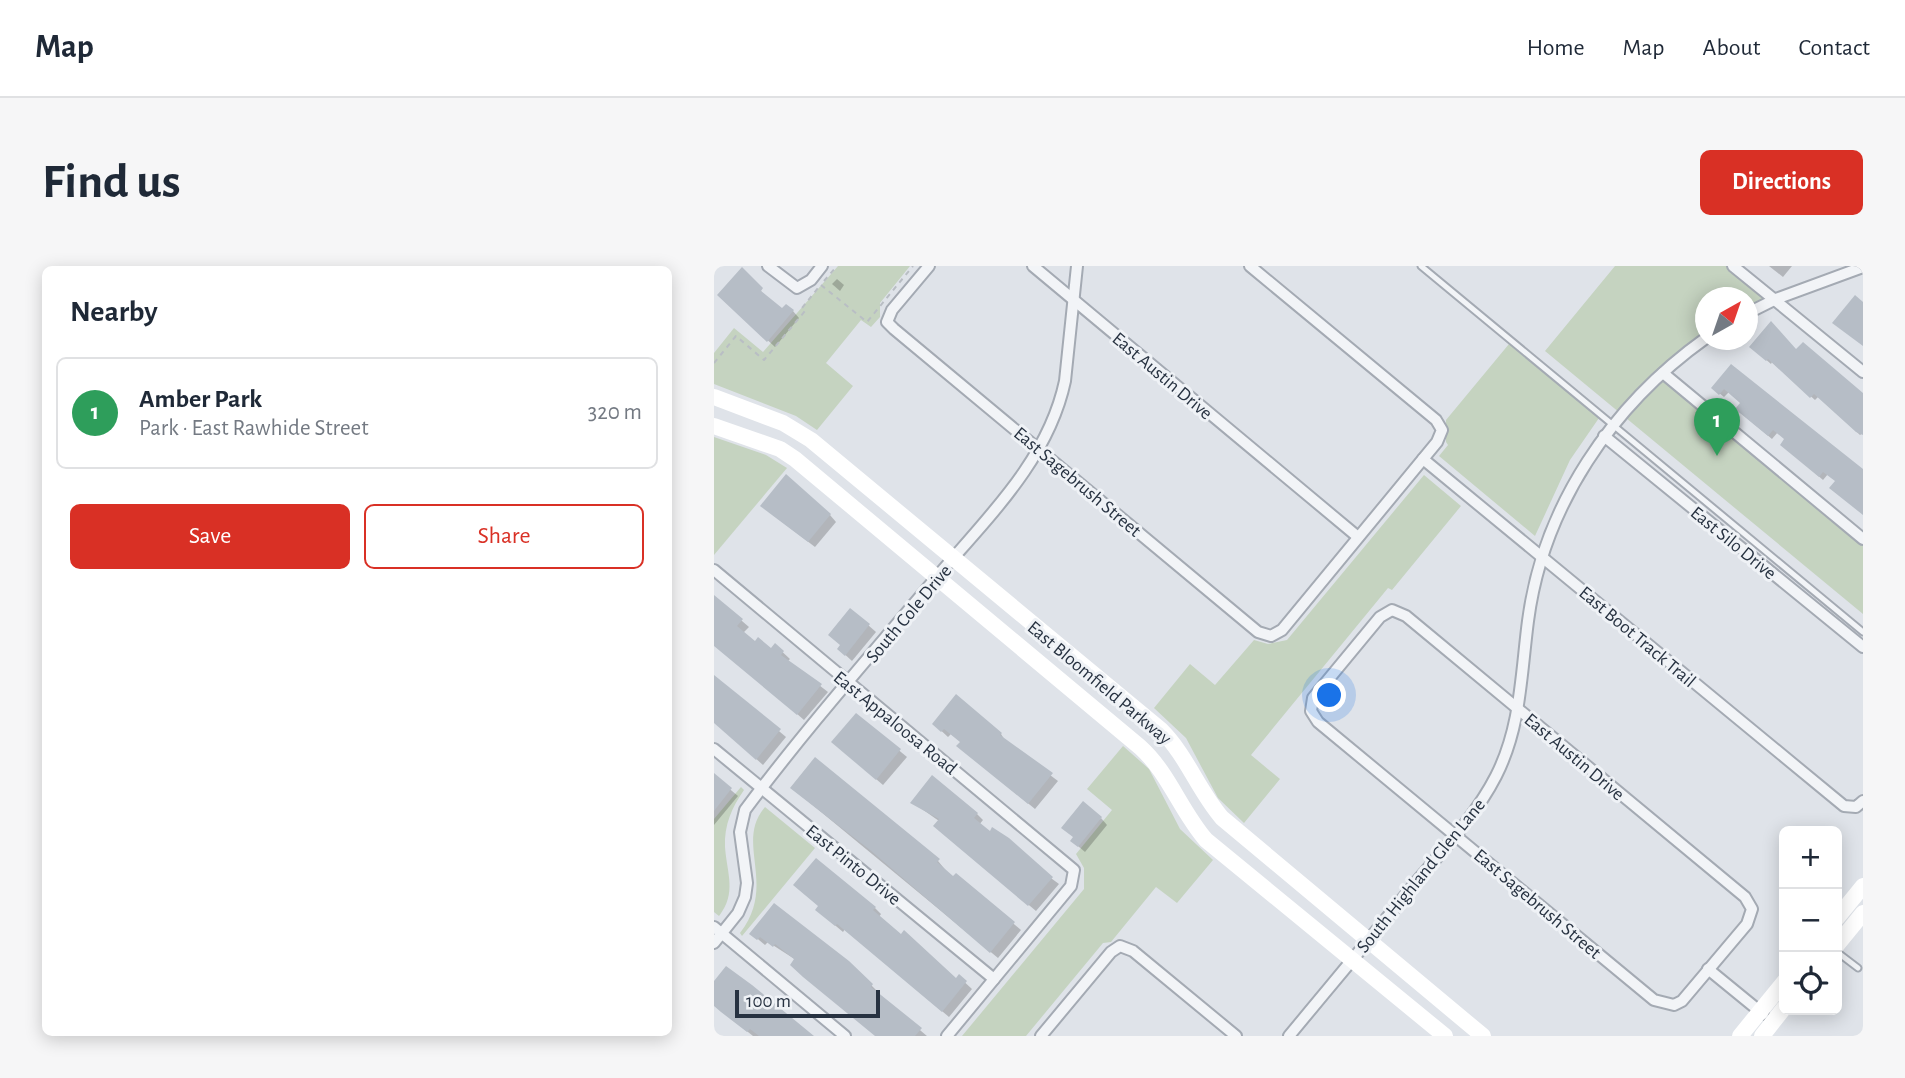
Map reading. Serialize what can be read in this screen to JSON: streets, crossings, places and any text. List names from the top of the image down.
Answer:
{
  "streets": {
    "street": [
      "East Austin Drive",
      "East Sagebrush Street",
      "East Silo Drive",
      "South Cole Drive",
      "East Boot Track Trail",
      "East Bloomfield Parkway",
      "East Appaloosa Road",
      "East Pinto Drive",
      "South Highland Glen Lane"
    ]
  },
  "crossings": [
    ["East Austin Drive", "East Sagebrush Street"],
    ["East Austin Drive", "South Cole Drive"],
    ["East Austin Drive", "South Highland Glen Lane"],
    ["East Sagebrush Street", "South Cole Drive"],
    ["East Sagebrush Street", "South Highland Glen Lane"],
    ["East Silo Drive", "South Highland Glen Lane"],
    ["South Cole Drive", "East Bloomfield Parkway"],
    ["South Cole Drive", "East Appaloosa Road"],
    ["South Cole Drive", "East Pinto Drive"],
    ["East Boot Track Trail", "South Highland Glen Lane"],
    ["East Bloomfield Parkway", "South Highland Glen Lane"],
    ["East Appaloosa Road", "East Pinto Drive"]
  ],
  "scale_bar": "100 m",
  "north": "top right",
  "page": {
    "header": "Map",
    "nav": [
      "Home",
      "Map",
      "About",
      "Contact"
    ],
    "buttons": [
      "Directions",
      ["Save", "Share"]
    ],
    "title": "Find us",
    "heading": "Nearby",
    "list": [
      {
        "mark": "1",
        "name": "Amber Park",
        "note": "Park · East Rawhide Street",
        "value": "320 m"
      }
    ],
    "pins": "1",
    "map_buttons": ["+", "−"],
    "scale": "100 m"
  }
}
